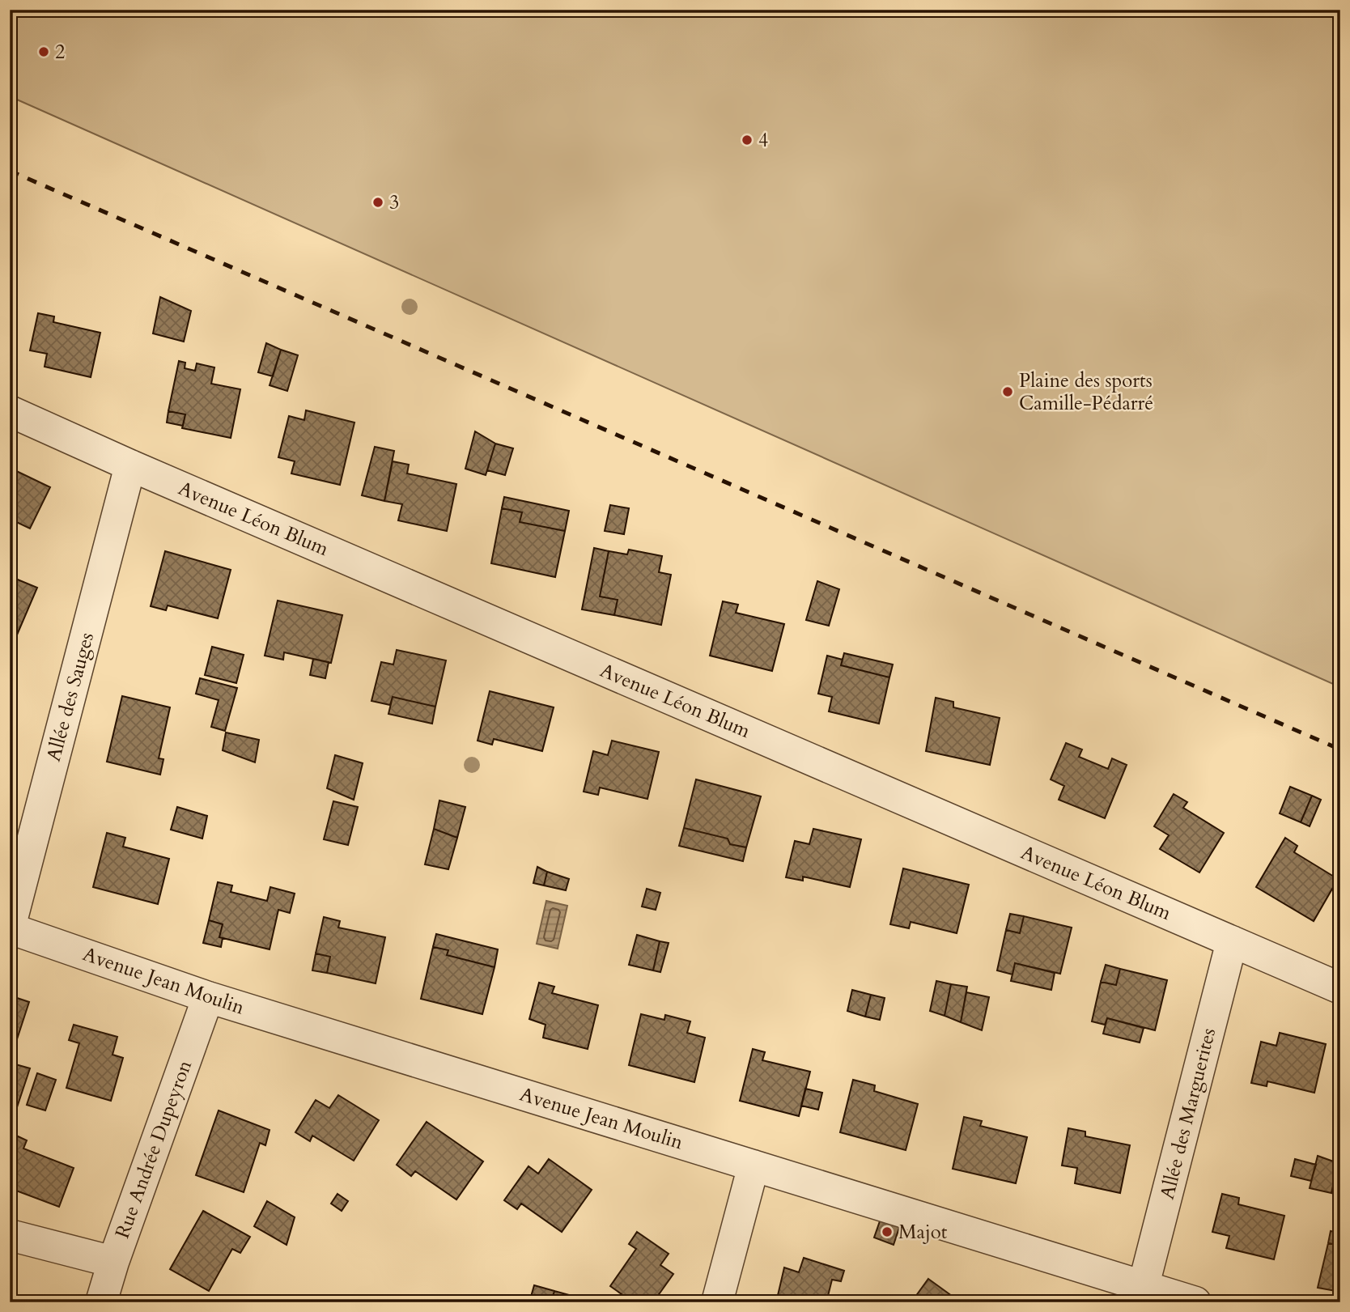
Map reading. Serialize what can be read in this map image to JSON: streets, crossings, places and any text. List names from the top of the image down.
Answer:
{
  "streets": {
    "street": [
      "Avenue Léon Blum",
      "Allée des Sauges",
      "Avenue Jean Moulin",
      "Allée des Marguerites",
      "Rue Andrée Dupeyron"
    ]
  },
  "crossings": [
    ["Avenue Léon Blum", "Allée des Sauges"],
    ["Avenue Léon Blum", "Allée des Marguerites"],
    ["Allée des Sauges", "Avenue Jean Moulin"],
    ["Avenue Jean Moulin", "Allée des Marguerites"],
    ["Avenue Jean Moulin", "Rue Andrée Dupeyron"]
  ],
  "places": [
    "2",
    "4",
    "3",
    "Plaine des sports Camille-Pédarré",
    "Majot"
  ]
}
